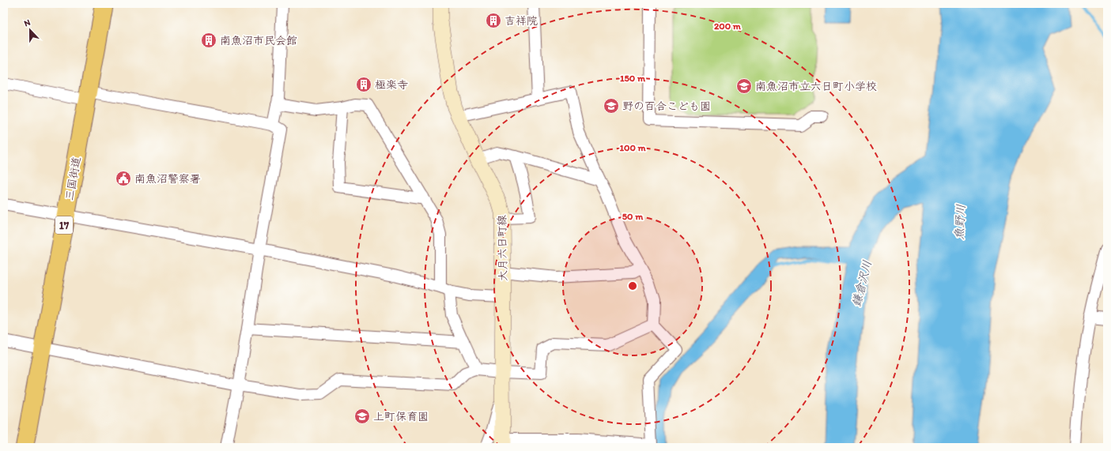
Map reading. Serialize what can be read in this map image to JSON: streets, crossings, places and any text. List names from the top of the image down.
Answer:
{
  "streets": {
    "highway": ["三国街道", "17"],
    "main road": ["大月六日町線"]
  },
  "water": ["魚野川", "鎌倉沢川"],
  "places": {
    "building": ["吉祥院", "南魚沼市民会館", "極楽寺"],
    "school or university": ["南魚沼市立六日町小学校", "野の百合こども園", "上町保育園"],
    "public building": ["南魚沼警察署"]
  },
  "north": "top",
  "rings": [
    "200 m",
    "150 m",
    "100 m",
    "50 m"
  ]
}
